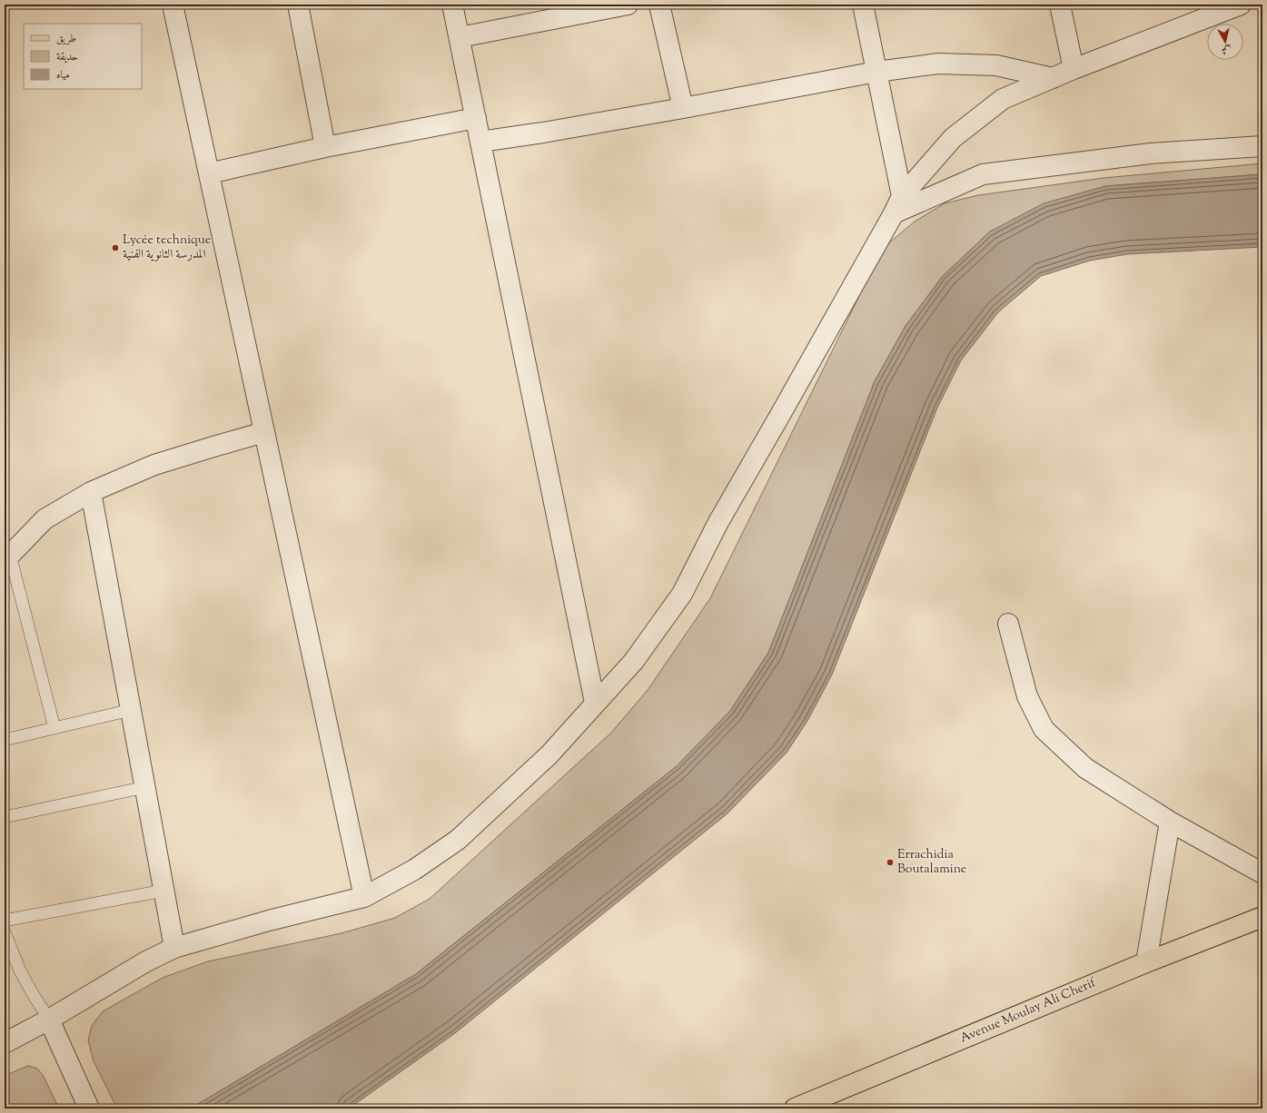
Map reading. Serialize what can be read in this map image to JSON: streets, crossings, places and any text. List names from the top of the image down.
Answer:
{
  "streets": {
    "main road": ["Avenue Moulay Ali Cherif"]
  },
  "places": ["Lycée technique المدرسة الثانوية الفنية", "Errachidia Boutalamine"],
  "legend": ["طريق", "حديقة", "مياه"],
  "north": "bottom"
}
